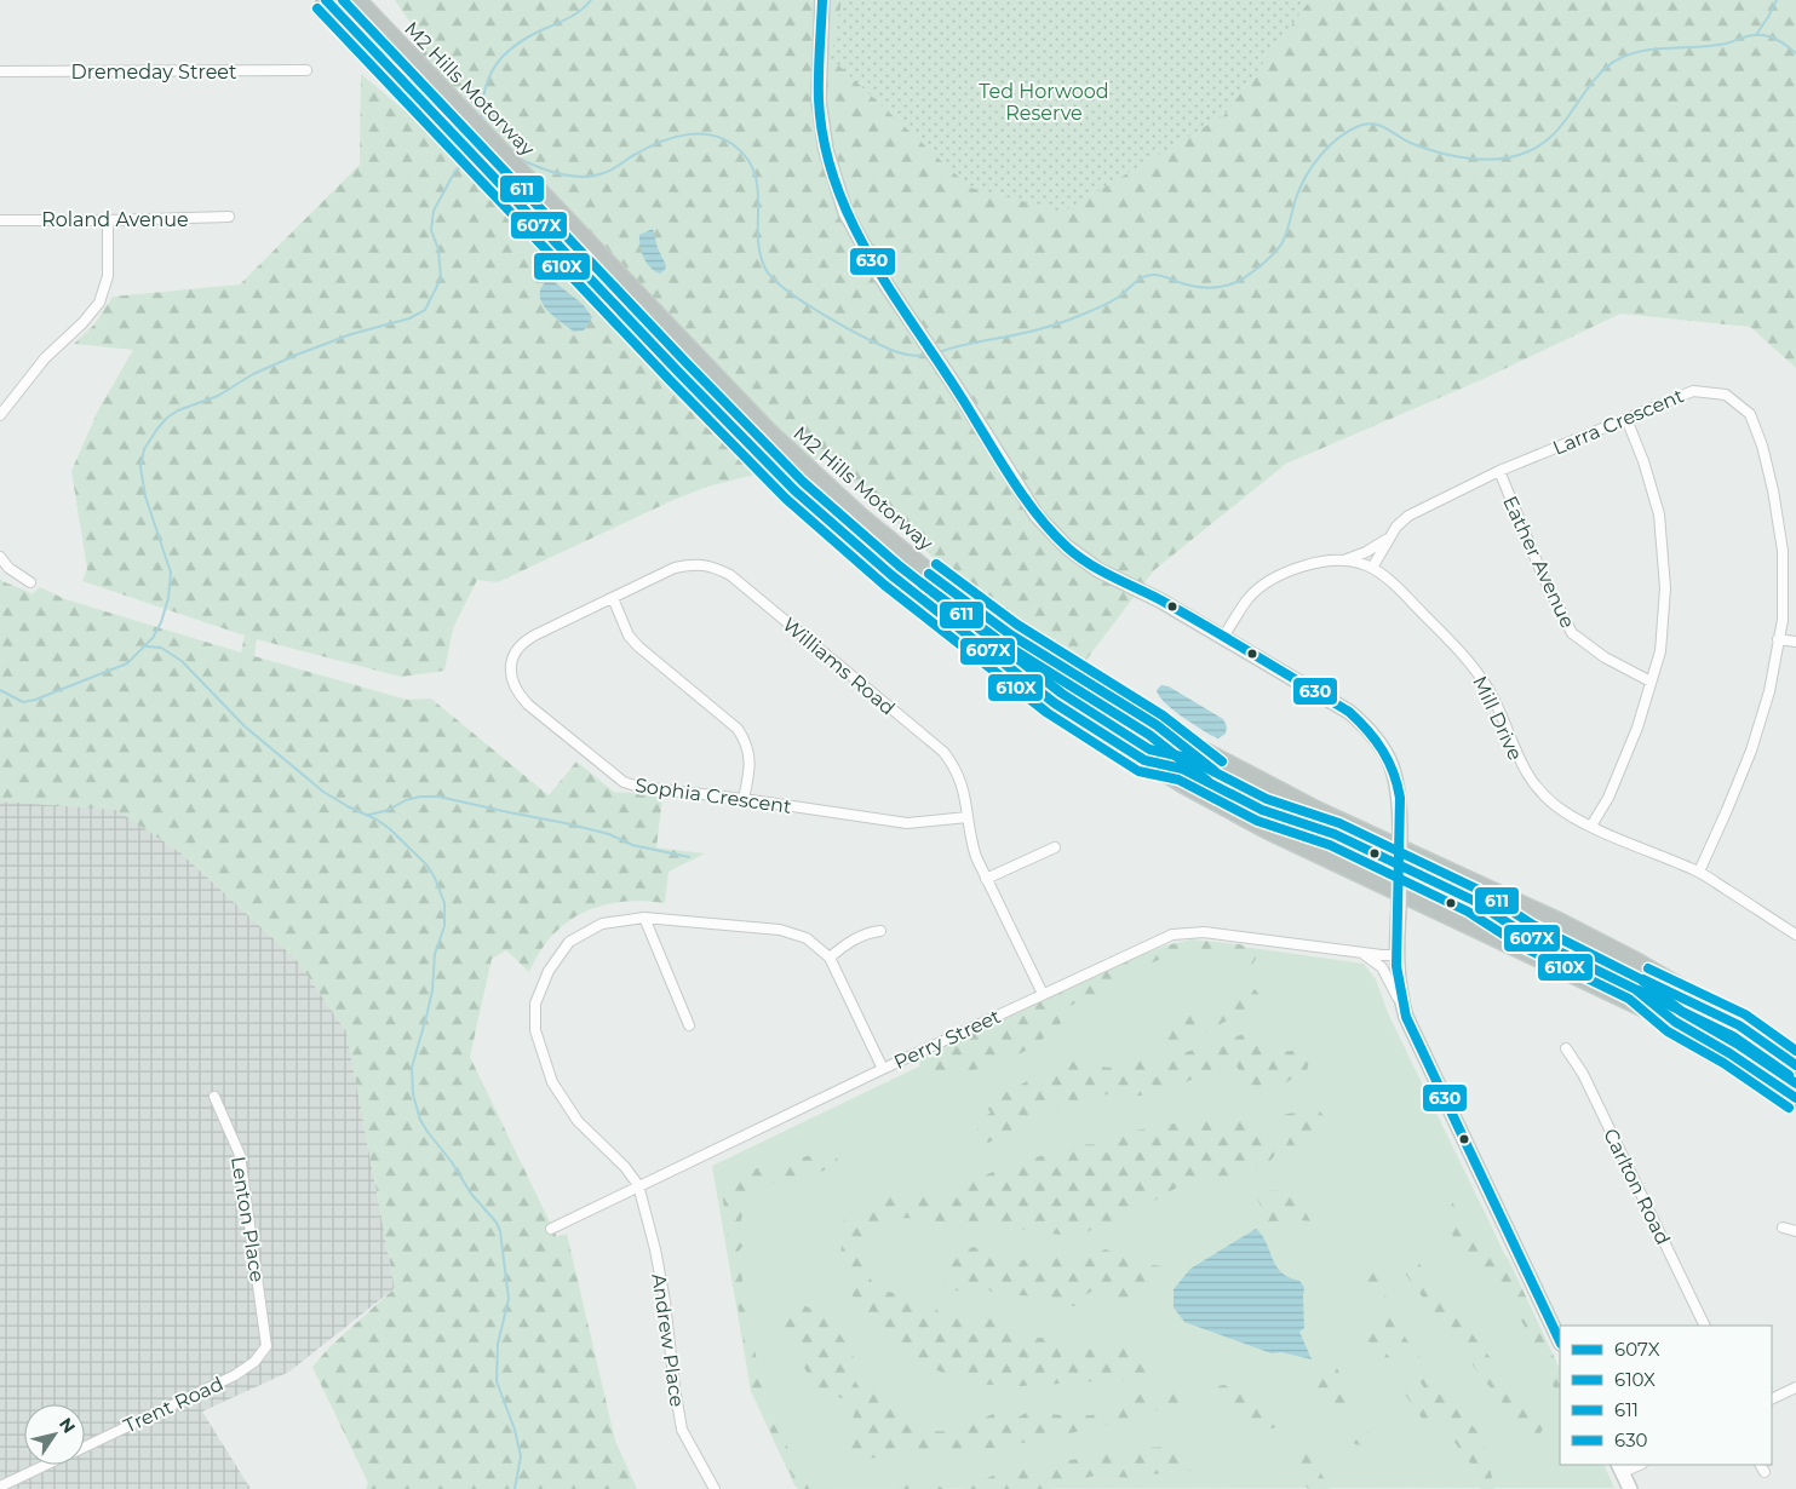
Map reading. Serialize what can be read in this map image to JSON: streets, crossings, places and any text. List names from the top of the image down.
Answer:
{
  "streets": {
    "highway": ["M2 Hills Motorway"],
    "street": [
      "Dremeday Street",
      "Roland Avenue",
      "Larra Crescent",
      "Eather Avenue",
      "Williams Road",
      "Mill Drive",
      "Sophia Crescent",
      "Perry Street",
      "Carlton Road",
      "Lenton Place",
      "Andrew Place",
      "Trent Road"
    ]
  },
  "crossings": [
    ["Larra Crescent", "Eather Avenue"],
    ["Larra Crescent", "Mill Drive"],
    ["Williams Road", "Sophia Crescent"],
    ["Williams Road", "Perry Street"],
    ["Perry Street", "Andrew Place"],
    ["Lenton Place", "Trent Road"]
  ],
  "parks": ["Ted Horwood Reserve"],
  "lines": [
    "transit line 607X",
    "transit line 611",
    "transit line 630",
    "transit line 610X"
  ],
  "legend": [
    "607X",
    "610X",
    "611",
    "630"
  ],
  "north": "top right"
}
